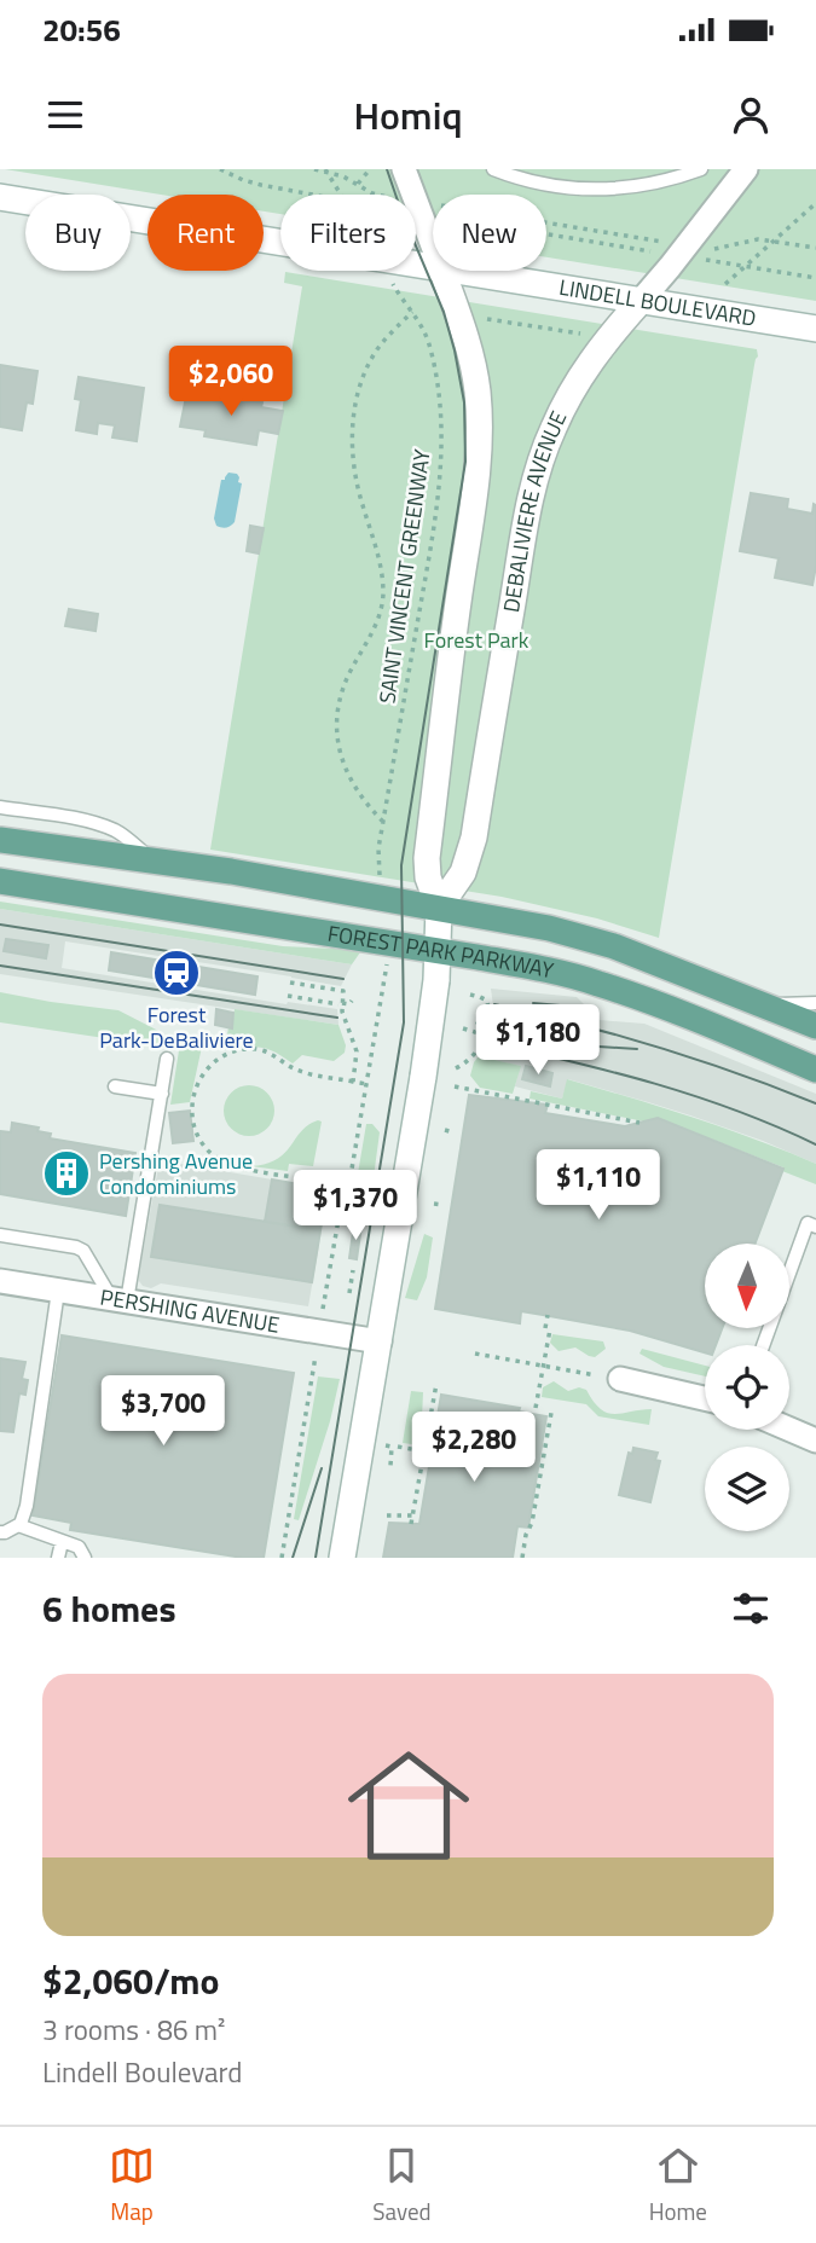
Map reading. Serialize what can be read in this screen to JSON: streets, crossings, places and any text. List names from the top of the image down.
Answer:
{
  "streets": {
    "main road": ["LINDELL BOULEVARD", "DEBALIVIERE AVENUE", "FOREST PARK PARKWAY"],
    "street": ["PERSHING AVENUE"],
    "path": ["SAINT VINCENT GREENWAY"]
  },
  "crossings": [
    ["LINDELL BOULEVARD", "DEBALIVIERE AVENUE"],
    ["DEBALIVIERE AVENUE", "FOREST PARK PARKWAY"]
  ],
  "parks": ["Forest Park"],
  "places": {
    "station": ["Forest Park-DeBaliviere"],
    "building": ["Pershing Avenue Condominiums"]
  },
  "north": "bottom",
  "page": {
    "status": "20:56",
    "header": "Homiq",
    "chip": [
      "Buy",
      "Rent",
      "Filters",
      "New"
    ],
    "price": [
      "$2,060",
      "$1,180",
      "$1,110",
      "$1,370",
      "$3,700",
      "$2,280"
    ],
    "heading": "6 homes",
    "list": [
      {
        "name": "$2,060/mo",
        "note": "3 rooms · 86 m² · Lindell Boulevard"
      }
    ],
    "tabs": ["Map", "Saved", "Home"]
  }
}
